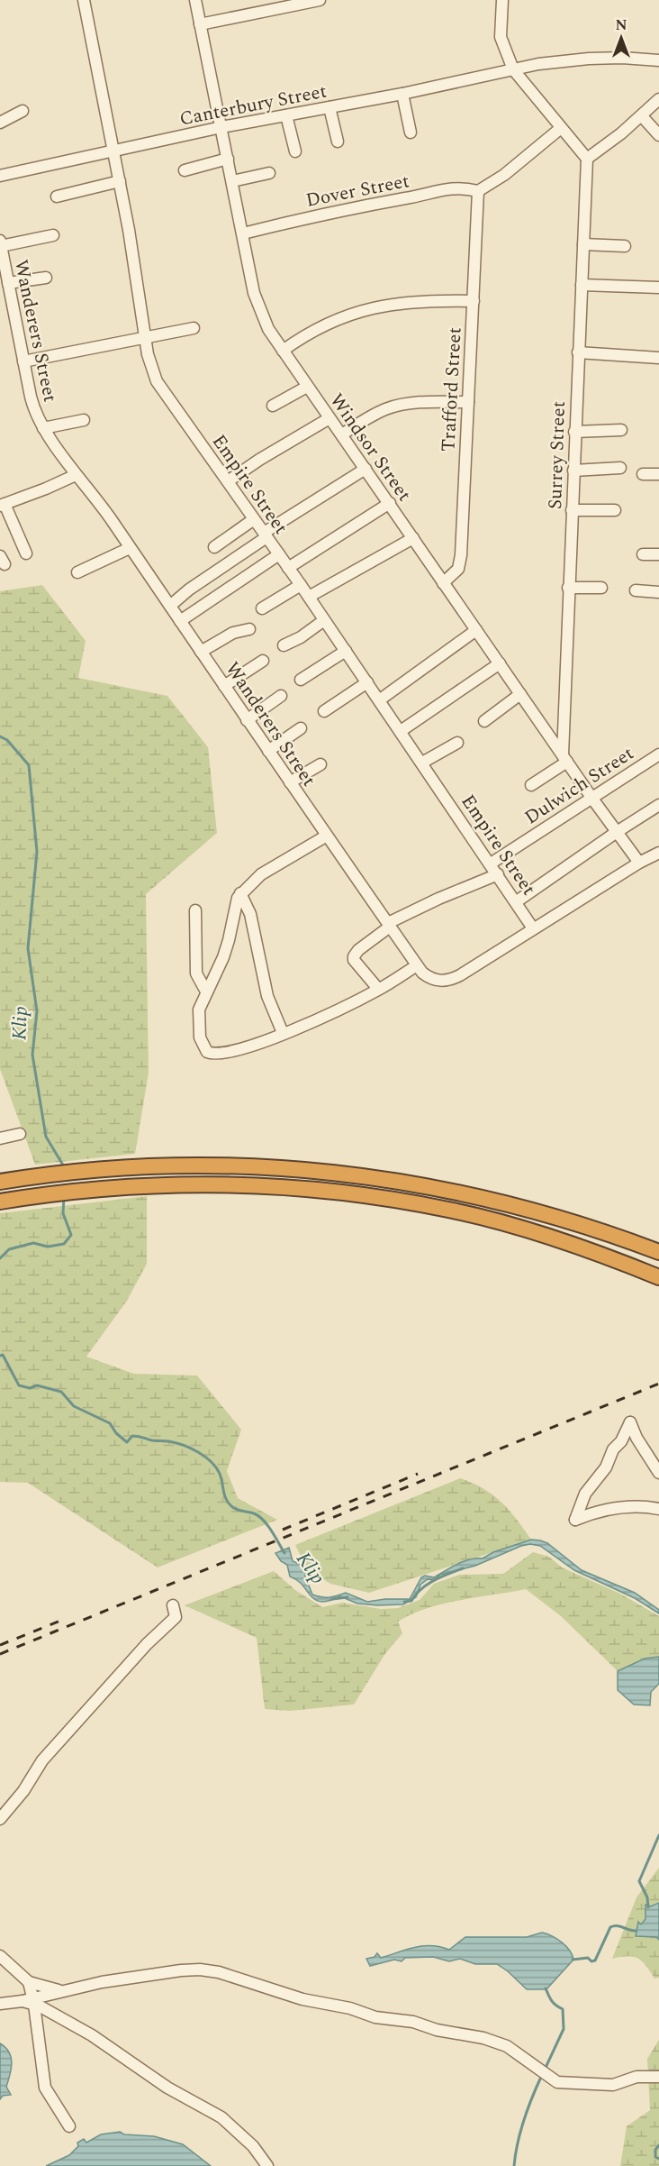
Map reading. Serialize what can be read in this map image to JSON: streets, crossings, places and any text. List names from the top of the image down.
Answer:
{
  "streets": {
    "street": [
      "Canterbury Street",
      "Dover Street",
      "Wanderers Street",
      "Trafford Street",
      "Windsor Street",
      "Surrey Street",
      "Empire Street",
      "Dulwich Street"
    ]
  },
  "crossings": [
    ["Canterbury Street", "Windsor Street"],
    ["Canterbury Street", "Empire Street"],
    ["Dover Street", "Trafford Street"],
    ["Dover Street", "Windsor Street"],
    ["Wanderers Street", "Windsor Street"],
    ["Wanderers Street", "Empire Street"],
    ["Trafford Street", "Windsor Street"],
    ["Windsor Street", "Surrey Street"],
    ["Windsor Street", "Dulwich Street"],
    ["Empire Street", "Dulwich Street"]
  ],
  "water": ["Klip"],
  "north": "top"
}
